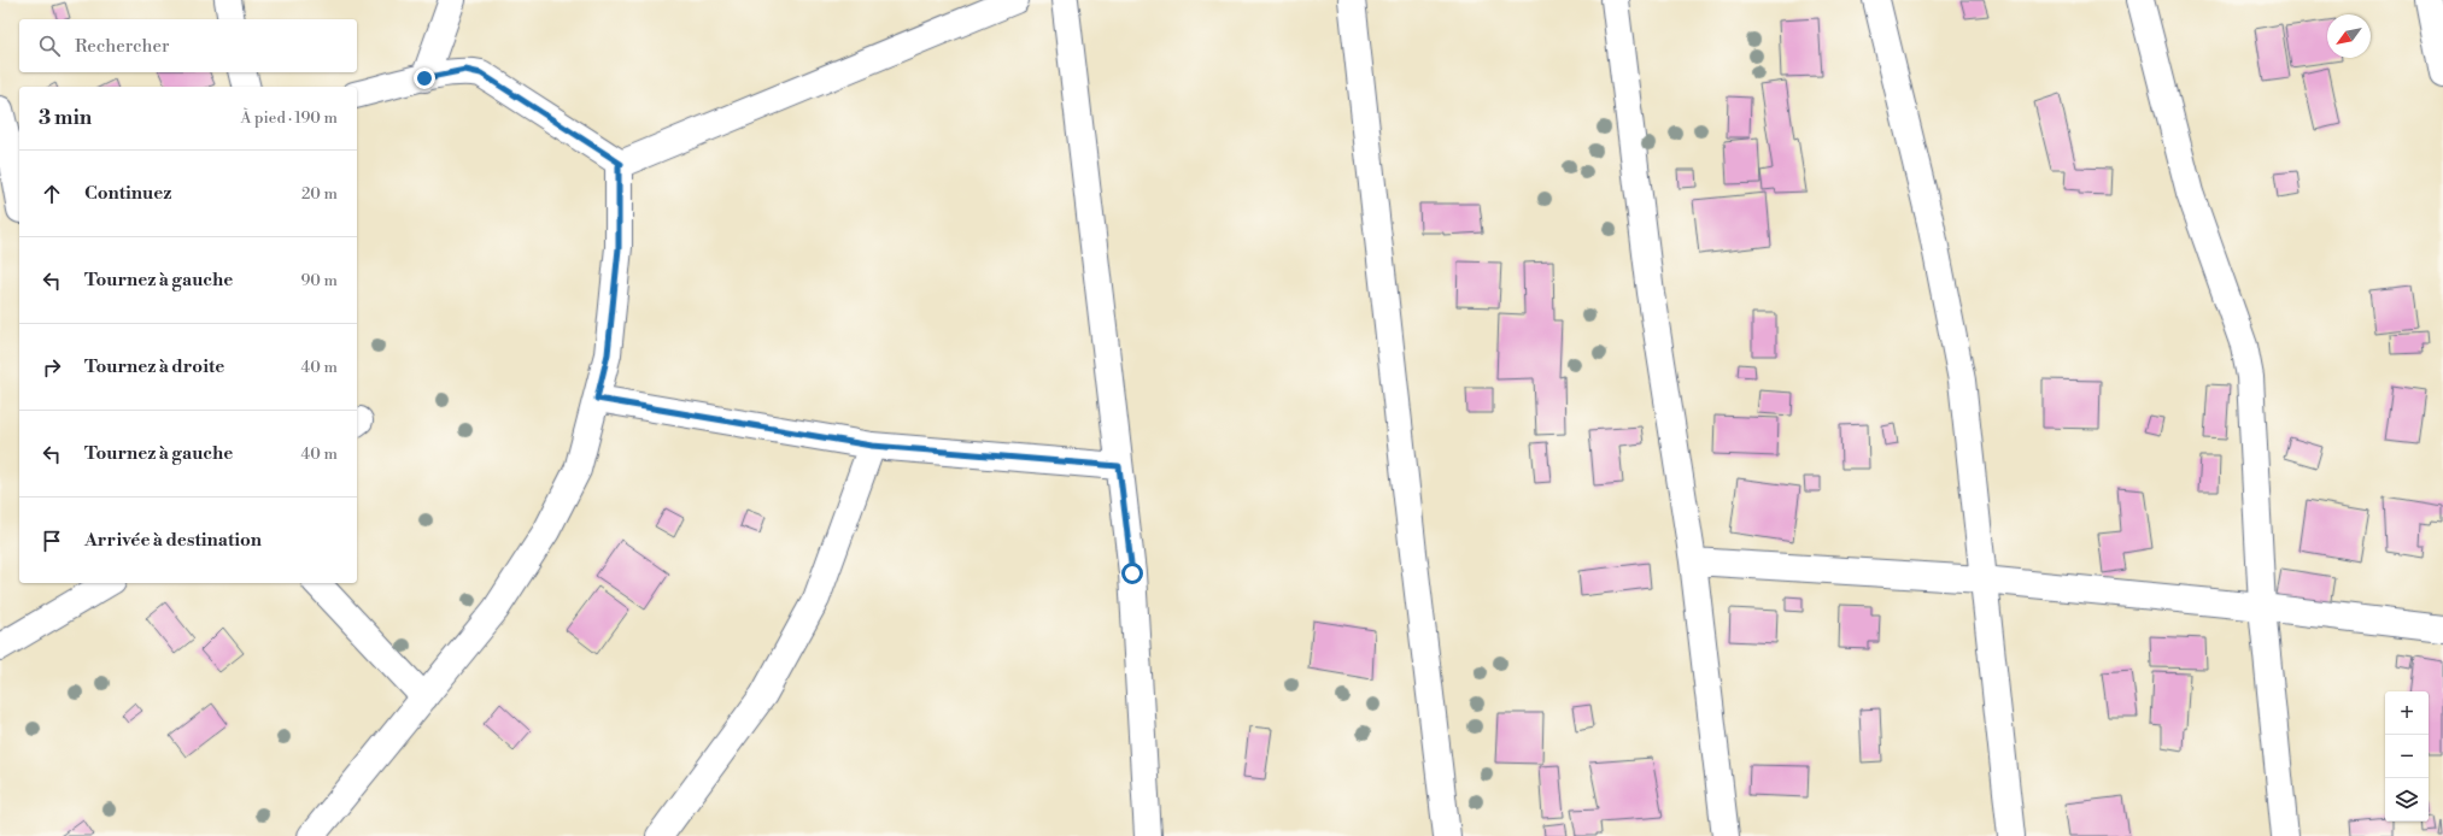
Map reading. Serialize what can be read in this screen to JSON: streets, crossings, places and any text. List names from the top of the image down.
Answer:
{
  "north": "bottom left",
  "page": {
    "search": "Rechercher",
    "heading": ["3 min", "À pied · 190 m"],
    "list": [
      ["Continuez", "20 m"],
      ["Tournez à gauche", "90 m"],
      ["Tournez à droite", "40 m"],
      ["Tournez à gauche", "40 m"],
      "Arrivée à destination"
    ],
    "map_buttons": ["+", "−"]
  }
}
